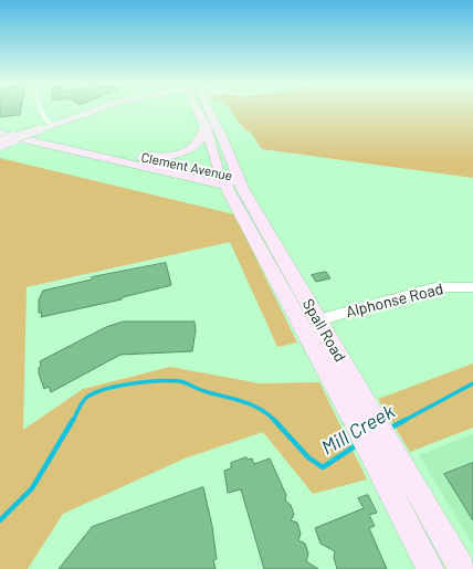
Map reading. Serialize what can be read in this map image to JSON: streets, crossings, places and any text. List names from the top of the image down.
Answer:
{
  "streets": {
    "main road": ["Clement Avenue", "Spall Road"],
    "street": ["Alphonse Road"]
  },
  "crossings": [
    ["Clement Avenue", "Spall Road"],
    ["Alphonse Road", "Spall Road"]
  ],
  "water": ["Mill Creek"]
}
